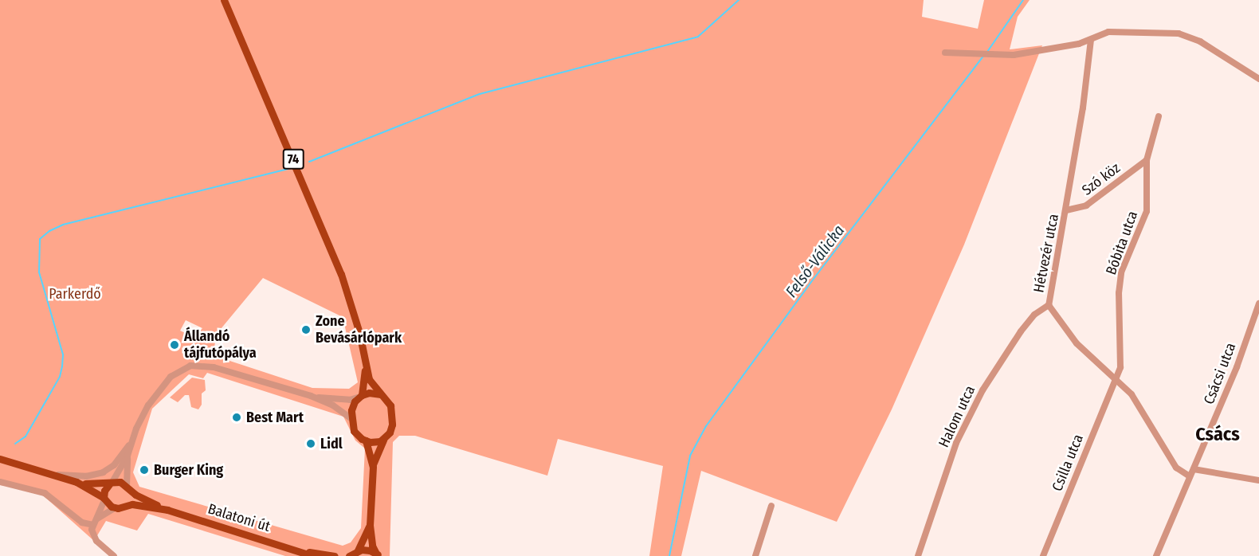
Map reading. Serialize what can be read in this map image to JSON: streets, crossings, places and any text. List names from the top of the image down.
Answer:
{
  "streets": {
    "main road": ["74", "Balatoni út"],
    "street": [
      "Szó köz",
      "Bóbita utca",
      "Hétvezér utca",
      "Csácsi utca",
      "Halom utca",
      "Csilla utca"
    ]
  },
  "crossings": [
    ["Szó köz", "Bóbita utca"],
    ["Szó köz", "Hétvezér utca"],
    ["Bóbita utca", "Hétvezér utca"],
    ["Bóbita utca", "Csilla utca"],
    ["Hétvezér utca", "Csácsi utca"],
    ["Hétvezér utca", "Halom utca"],
    ["Hétvezér utca", "Csilla utca"]
  ],
  "districts": ["Csács"],
  "water": ["Felső-Válicka"],
  "parks": ["Parkerdő"],
  "places": [
    "Zone Bevásárlópark",
    "Állandó tájfutópálya",
    "Best Mart",
    "Lidl",
    "Burger King"
  ]
}
